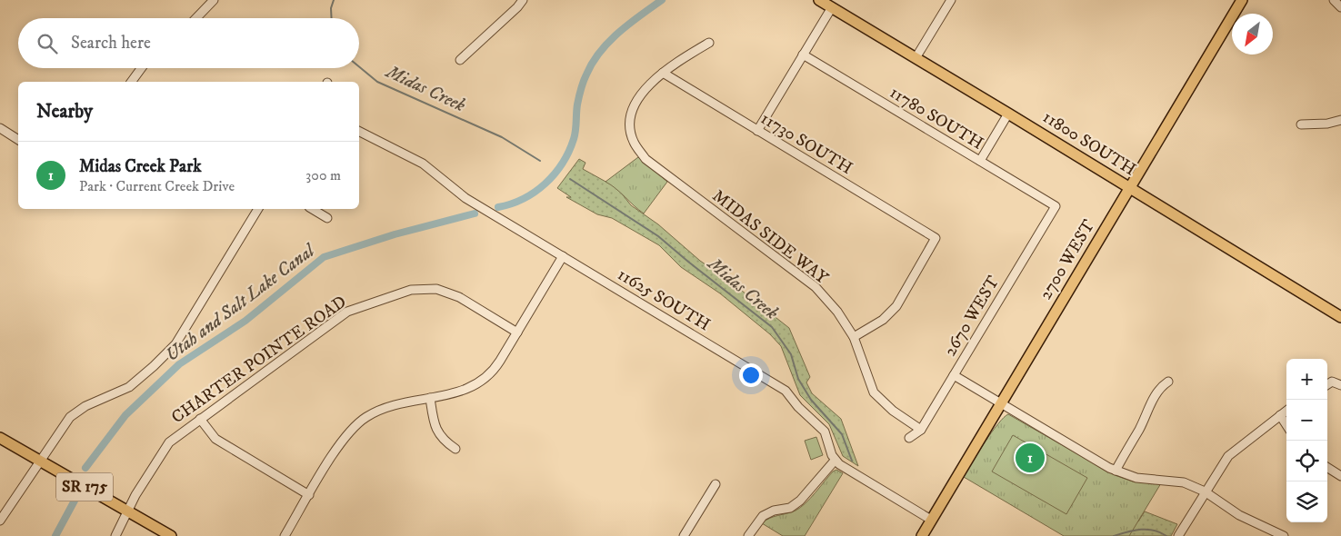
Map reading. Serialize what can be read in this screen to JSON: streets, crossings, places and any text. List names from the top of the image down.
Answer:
{
  "streets": {
    "main road": ["11800 SOUTH", "2700 WEST", "SR 175"],
    "street": [
      "11780 SOUTH",
      "11730 SOUTH",
      "MIDAS SIDE WAY",
      "11625 SOUTH",
      "2670 WEST",
      "CHARTER POINTE ROAD"
    ]
  },
  "crossings": [
    ["11780 SOUTH", "2670 WEST"],
    ["11730 SOUTH", "MIDAS SIDE WAY"],
    ["11800 SOUTH", "2700 WEST"],
    ["MIDAS SIDE WAY", "2670 WEST"],
    ["CHARTER POINTE ROAD", "SR 175"]
  ],
  "water": ["Midas Creek", "Utah and Salt Lake Canal"],
  "north": "bottom left",
  "page": {
    "search": "Search here",
    "heading": "Nearby",
    "list": [
      {
        "mark": "1",
        "name": "Midas Creek Park",
        "note": "Park · Current Creek Drive",
        "value": "300 m"
      }
    ],
    "map_buttons": ["+", "−"],
    "pins": "1"
  }
}
